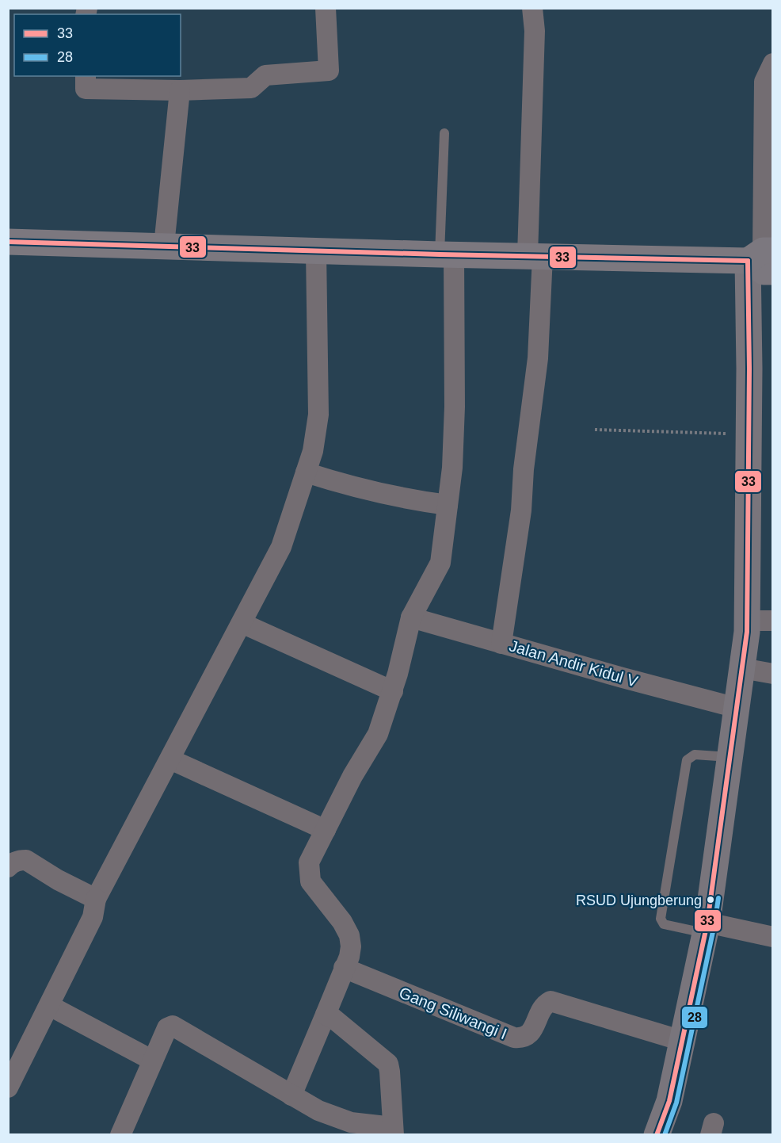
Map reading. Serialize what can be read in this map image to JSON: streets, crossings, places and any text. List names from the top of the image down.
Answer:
{
  "streets": {
    "street": ["Jalan Andir Kidul V", "Gang Siliwangi I"]
  },
  "places": ["RSUD Ujungberung"],
  "lines": ["transit line 33", "transit line 28"],
  "legend": ["33", "28"]
}
